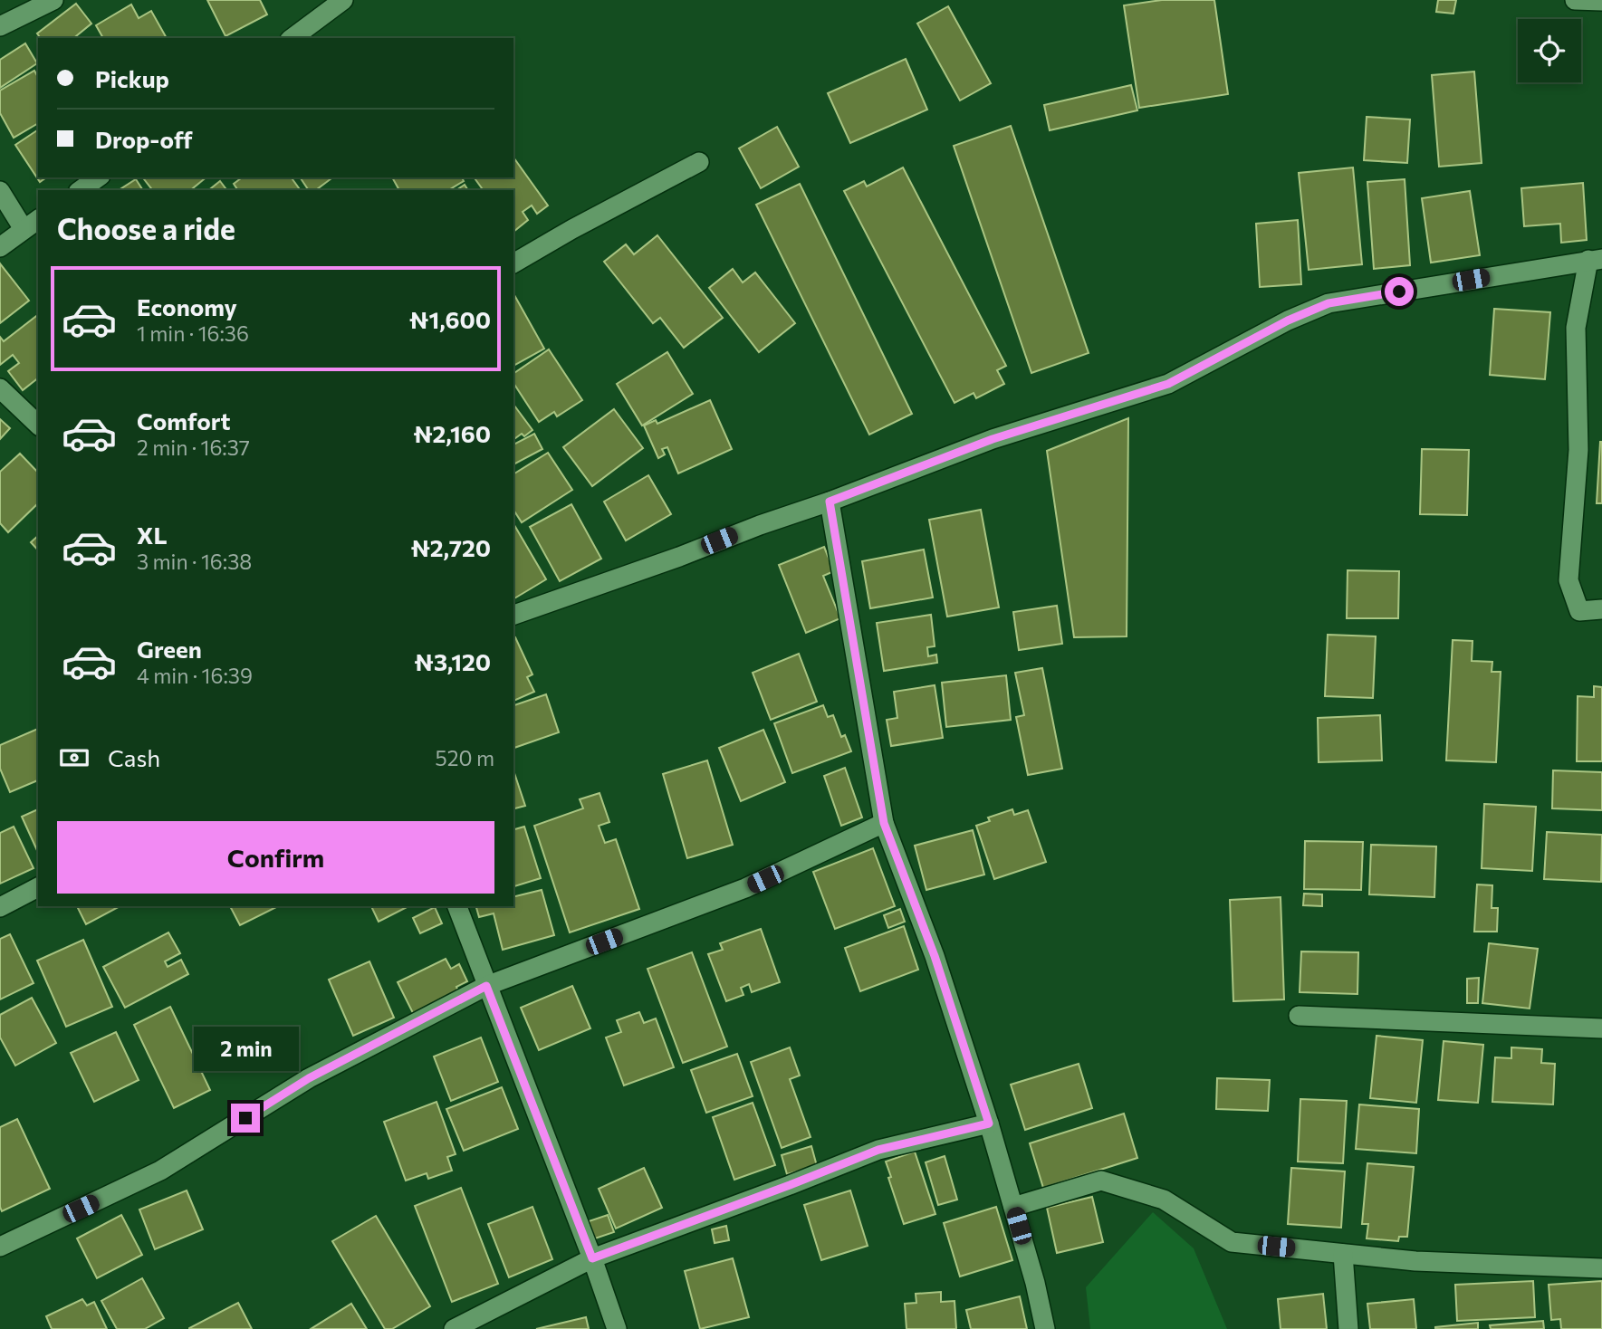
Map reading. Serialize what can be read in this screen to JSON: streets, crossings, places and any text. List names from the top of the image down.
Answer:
{
  "page": {
    "banner": ["Pickup", "Drop-off"],
    "heading": "Choose a ride",
    "list": [
      {
        "name": "Economy",
        "note": "1 min · 16:36",
        "value": "₦1,600"
      },
      {
        "name": "Comfort",
        "note": "2 min · 16:37",
        "value": "₦2,160"
      },
      {
        "name": "XL",
        "note": "3 min · 16:38",
        "value": "₦2,720"
      },
      {
        "name": "Green",
        "note": "4 min · 16:39",
        "value": "₦3,120"
      }
    ],
    "pay": ["Cash", "520 m"],
    "buttons": "Confirm",
    "bubble": "2 min"
  }
}
